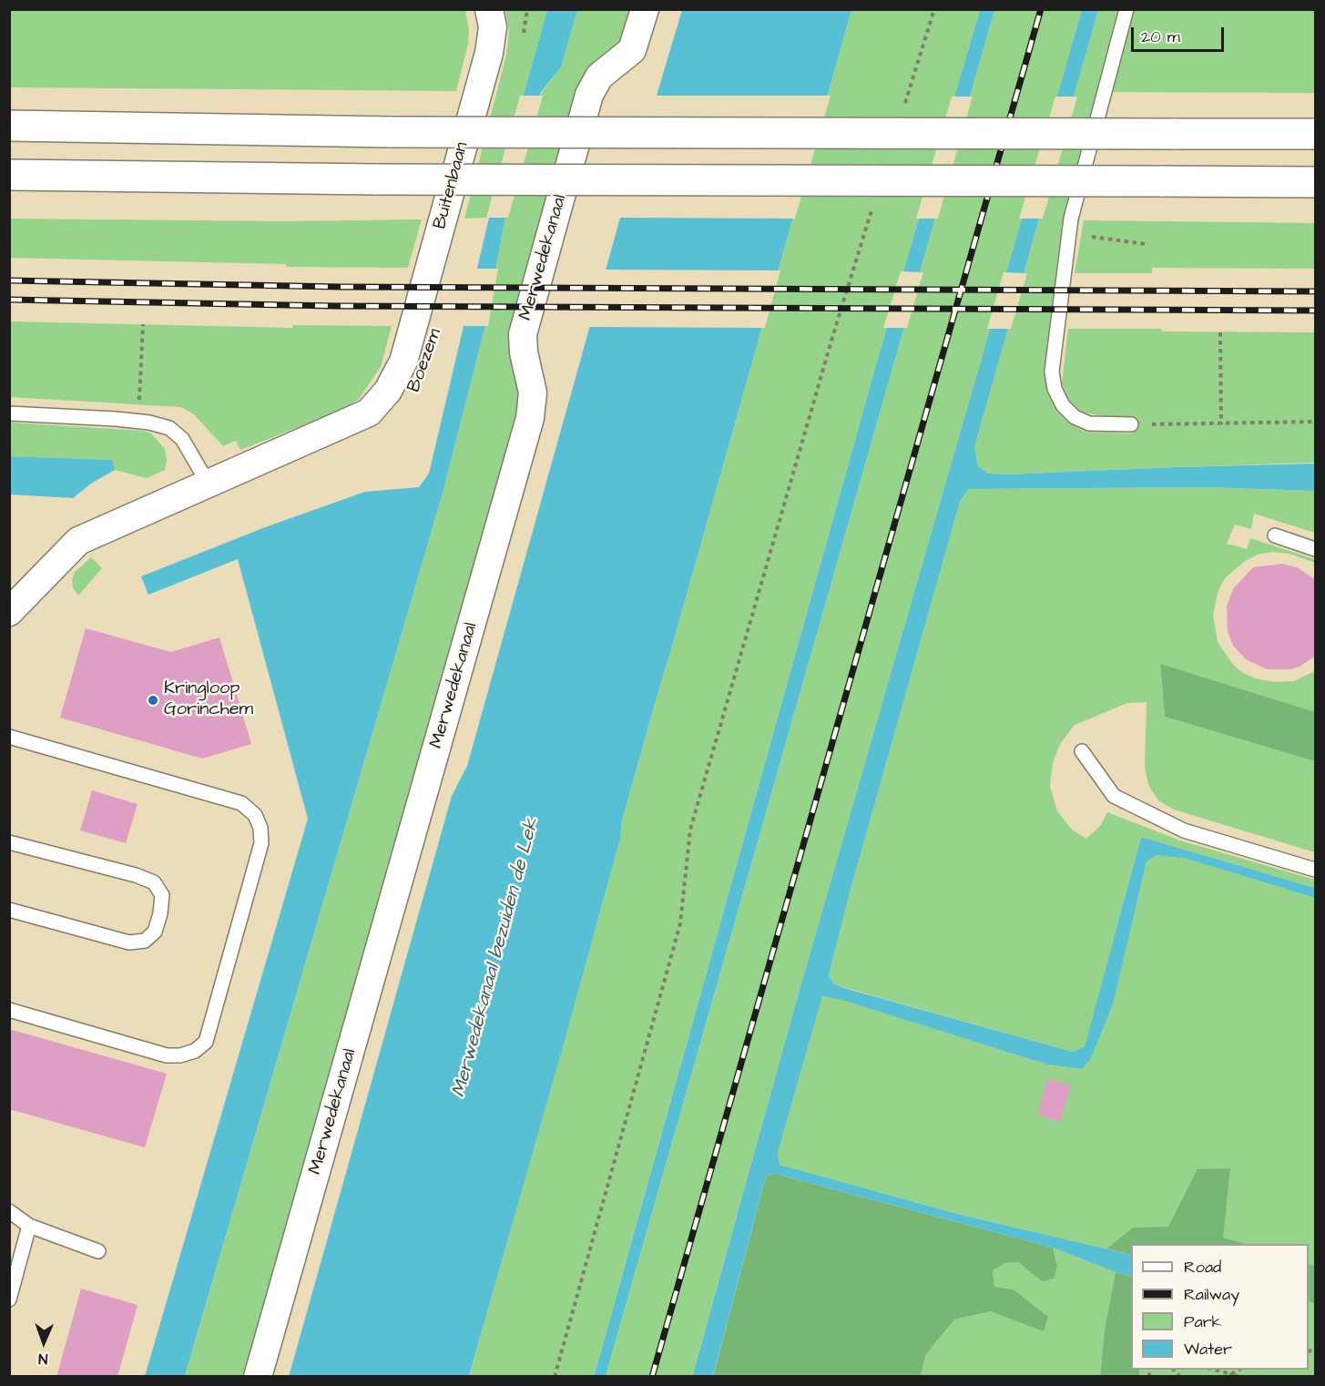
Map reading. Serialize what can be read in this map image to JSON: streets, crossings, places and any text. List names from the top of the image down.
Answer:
{
  "streets": {
    "street": ["Buitenbaan", "Merwedekanaal", "Boezem"]
  },
  "crossings": [
    ["Buitenbaan", "Boezem"]
  ],
  "water": ["Merwedekanaal bezuiden de Lek"],
  "places": ["Kringloop Gorinchem"],
  "legend": [
    "Road",
    "Railway",
    "Park",
    "Water"
  ],
  "scale_bar": "20 m",
  "north": "bottom"
}
